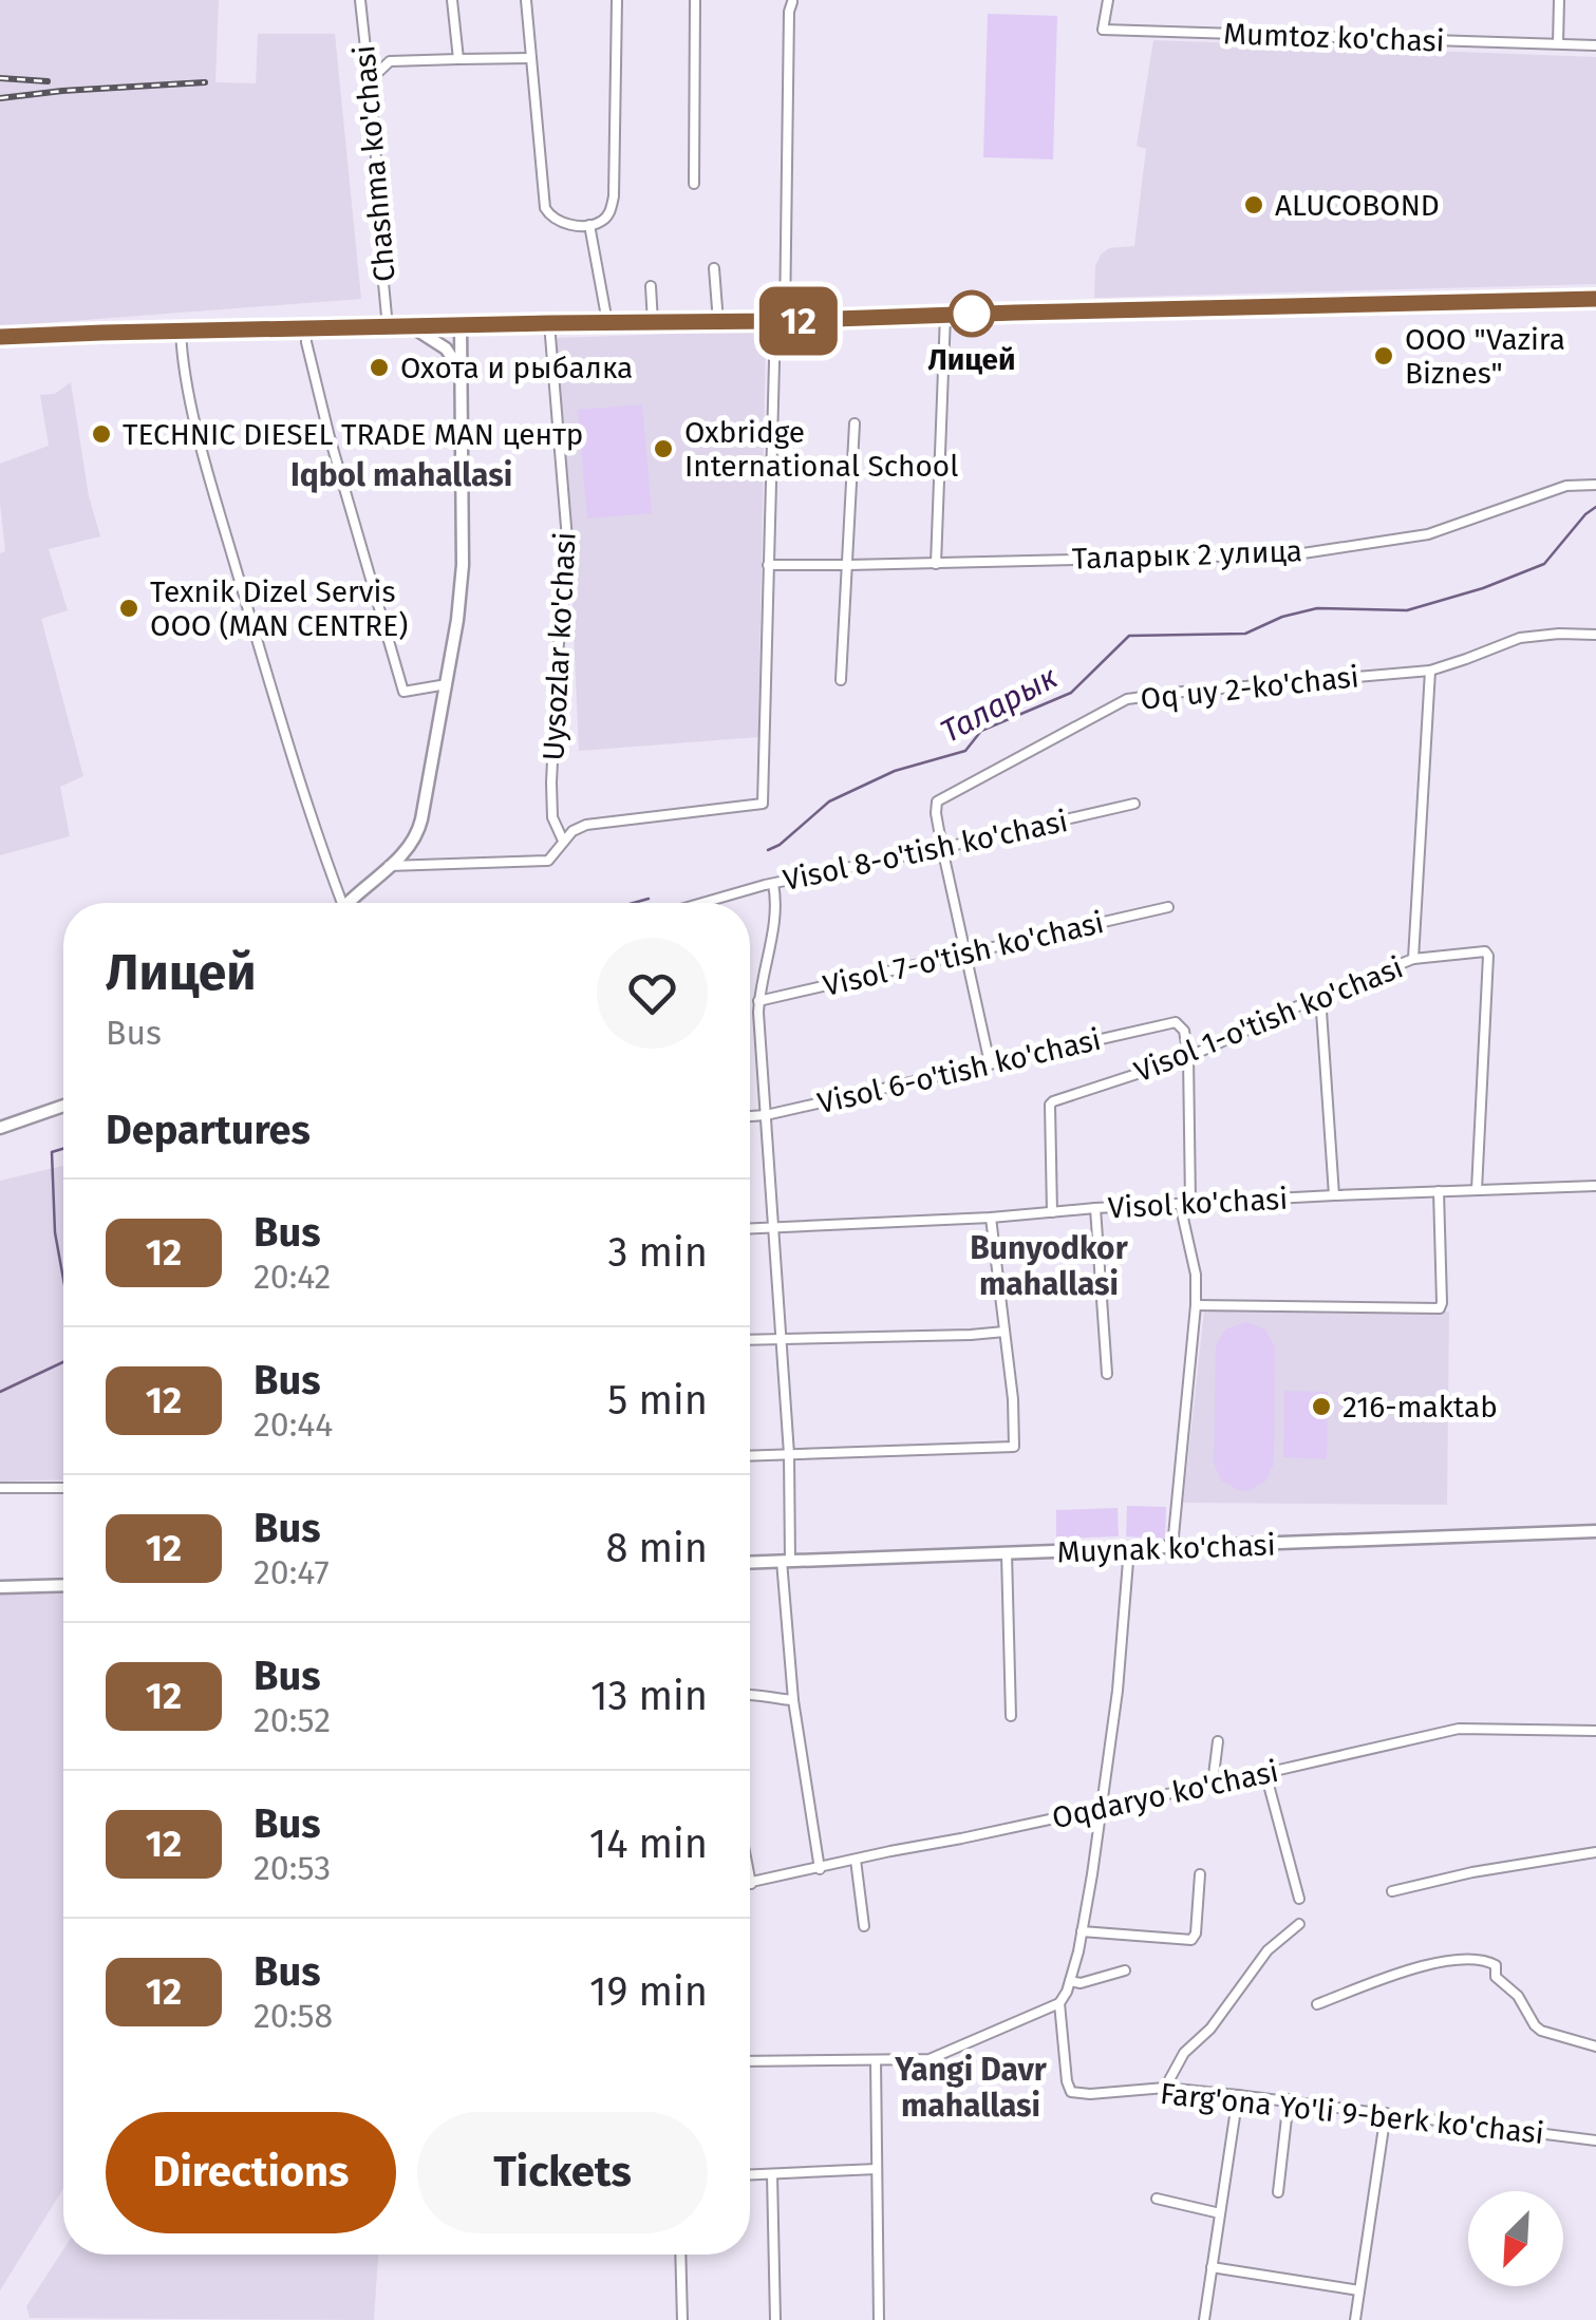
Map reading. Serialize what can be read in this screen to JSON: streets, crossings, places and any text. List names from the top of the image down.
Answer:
{
  "streets": {
    "street": [
      "Mumtoz ko'chasi",
      "Chashma ko'chasi",
      "Таларык 2 улица",
      "Uysozlar ko'chasi",
      "Oq uy 2-ko'chasi",
      "Visol 8-o'tish ko'chasi",
      "Visol 7-o'tish ko'chasi",
      "Visol 1-o'tish ko'chasi",
      "Visol 6-o'tish ko'chasi",
      "Visol ko'chasi",
      "Muynak ko'chasi",
      "Oqdaryo ko'chasi",
      "Farg'ona Yo'li 9-berk ko'chasi"
    ]
  },
  "crossings": [
    ["Oq uy 2-ko'chasi", "Visol 8-o'tish ko'chasi"],
    ["Oq uy 2-ko'chasi", "Visol 7-o'tish ko'chasi"],
    ["Oq uy 2-ko'chasi", "Visol 6-o'tish ko'chasi"],
    ["Visol 1-o'tish ko'chasi", "Visol 6-o'tish ko'chasi"],
    ["Visol 1-o'tish ko'chasi", "Visol ko'chasi"]
  ],
  "districts": ["Iqbol mahallasi", "Bunyodkor mahallasi", "Yangi Davr mahallasi"],
  "water": ["Таларык"],
  "places": [
    "ALUCOBOND",
    "Лицей",
    "OOO \"Vazira Biznes\"",
    "Охота и рыбалка",
    "TECHNIC DIESEL TRADE MAN центр",
    "Oxbridge International School",
    "Texnik Dizel Servis OOO (MAN CENTRE)",
    "216-maktab"
  ],
  "lines": ["bus line 12"],
  "north": "bottom left",
  "page": {
    "on_map": "12",
    "heading": [
      ["Лицей", "Bus"],
      "Departures"
    ],
    "list": [
      {
        "mark": "12",
        "name": "Bus",
        "note": "20:42",
        "value": "3 min"
      },
      {
        "mark": "12",
        "name": "Bus",
        "note": "20:44",
        "value": "5 min"
      },
      {
        "mark": "12",
        "name": "Bus",
        "note": "20:47",
        "value": "8 min"
      },
      {
        "mark": "12",
        "name": "Bus",
        "note": "20:52",
        "value": "13 min"
      },
      {
        "mark": "12",
        "name": "Bus",
        "note": "20:53",
        "value": "14 min"
      },
      {
        "mark": "12",
        "name": "Bus",
        "note": "20:58",
        "value": "19 min"
      }
    ],
    "buttons": ["Directions", "Tickets"]
  }
}
